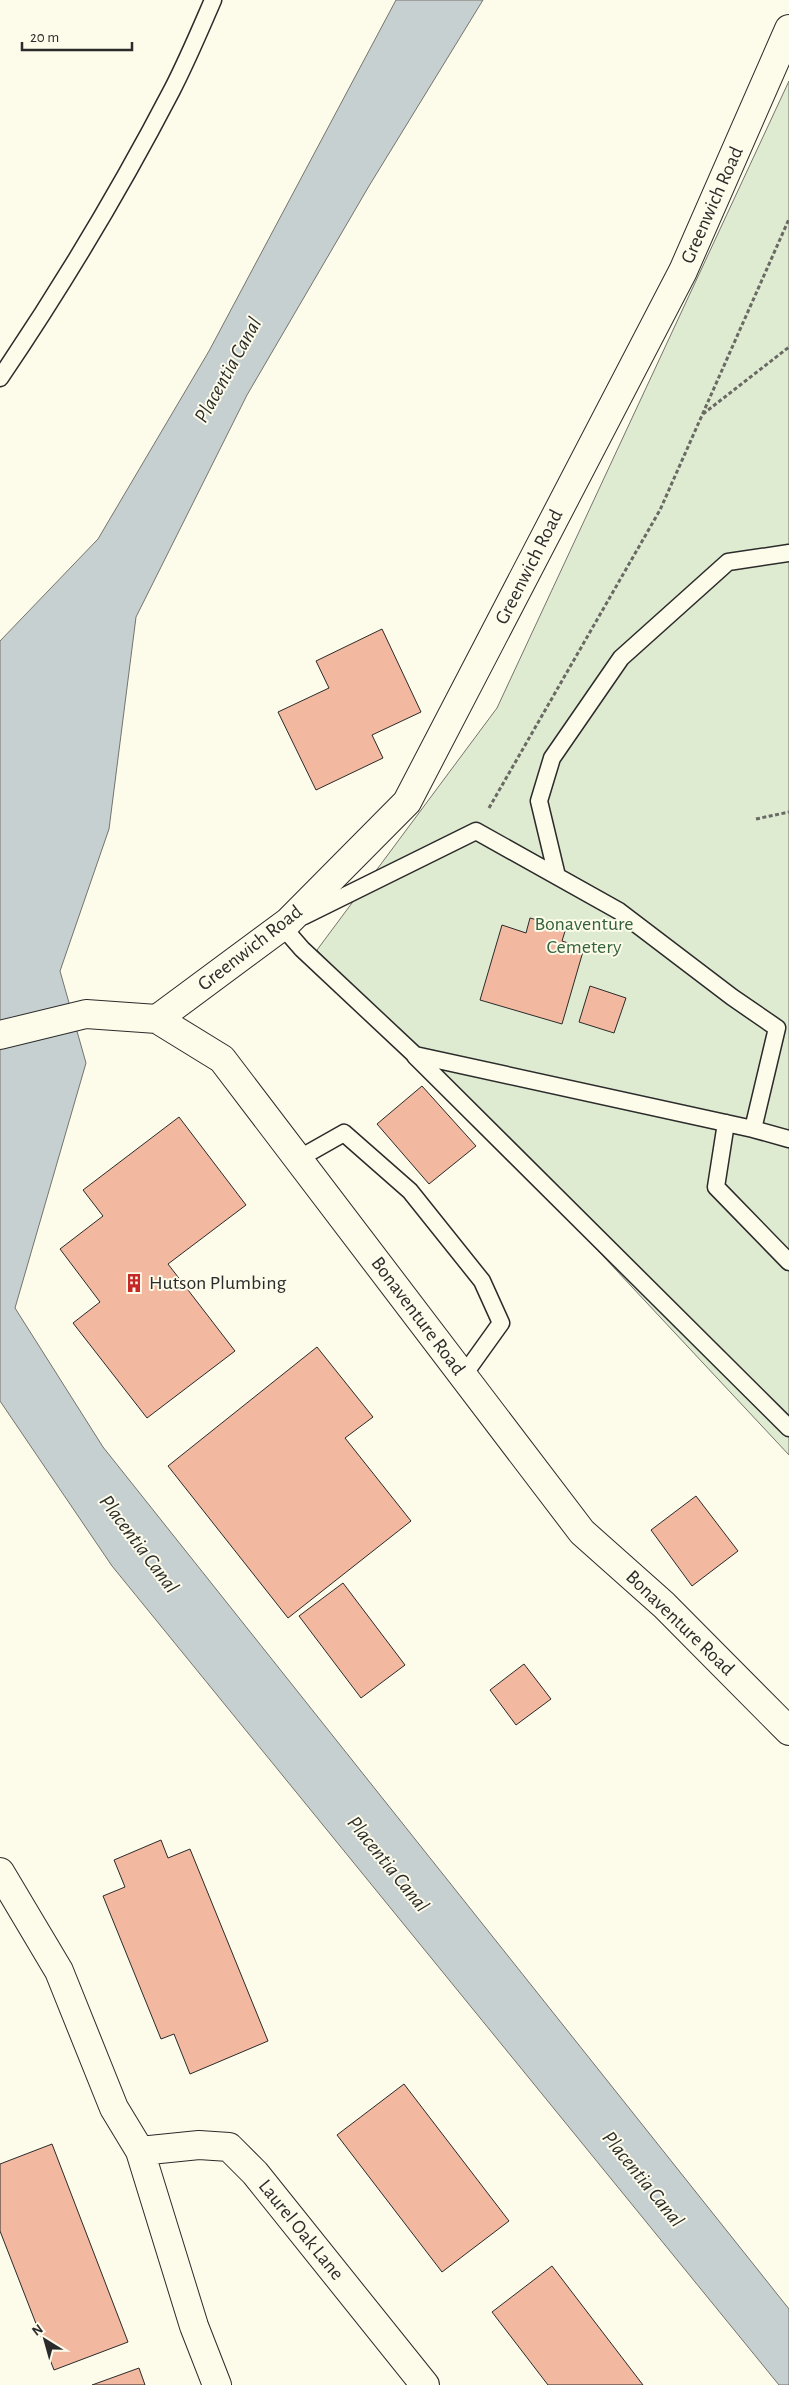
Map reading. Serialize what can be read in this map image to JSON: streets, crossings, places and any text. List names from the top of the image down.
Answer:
{
  "streets": {
    "street": ["Greenwich Road", "Bonaventure Road", "Laurel Oak Lane"]
  },
  "crossings": [
    ["Greenwich Road", "Bonaventure Road"]
  ],
  "water": ["Placentia Canal"],
  "parks": ["Bonaventure Cemetery"],
  "places": {
    "building": ["Hutson Plumbing"]
  },
  "scale_bar": "20 m",
  "north": "top left"
}
